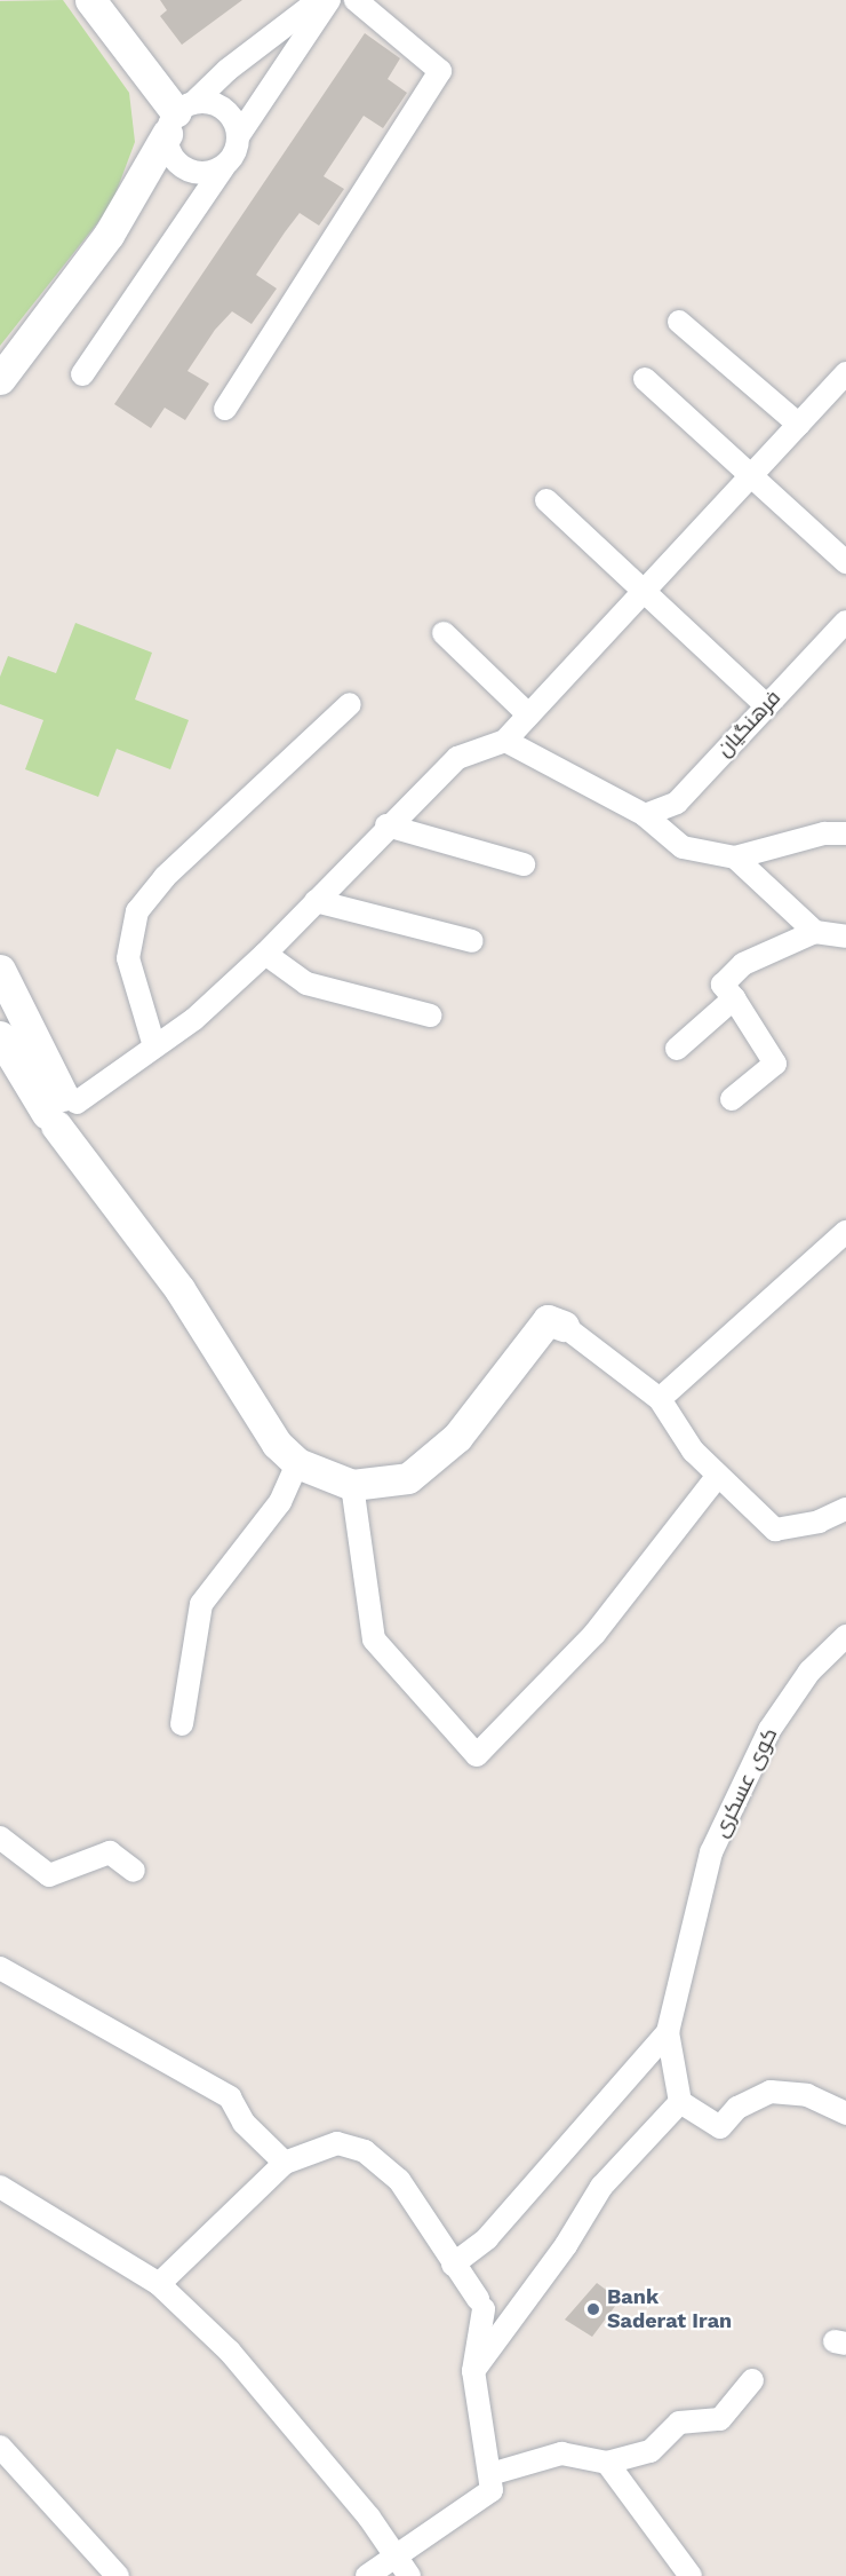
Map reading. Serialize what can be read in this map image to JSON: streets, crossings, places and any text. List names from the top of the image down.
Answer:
{
  "streets": {
    "street": ["فرهنگیان", "کوی عسکری"]
  },
  "places": ["Bank Saderat Iran"]
}
